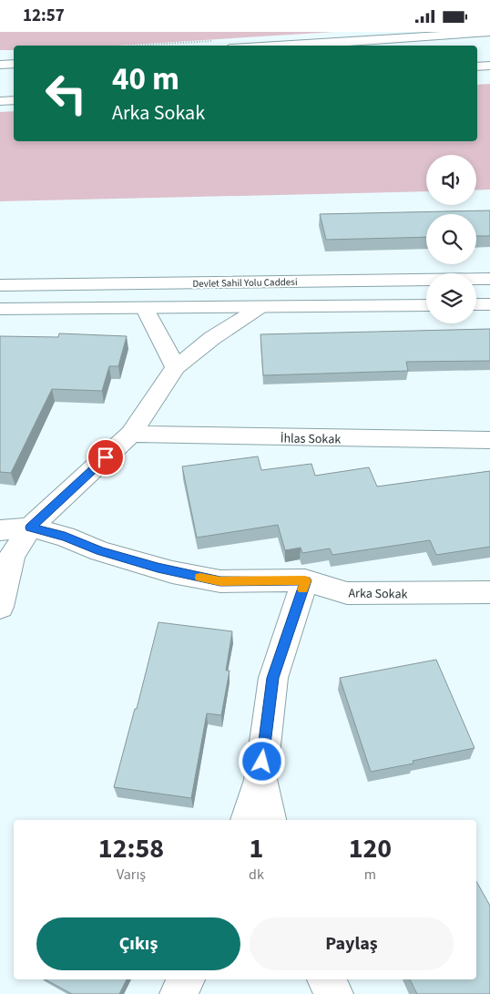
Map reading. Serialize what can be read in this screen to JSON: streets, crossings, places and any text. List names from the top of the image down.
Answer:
{
  "streets": {
    "main road": ["Devlet Sahil Yolu Caddesi", "İhlas Sokak", "Arka Sokak"]
  },
  "page": {
    "status": "12:57",
    "turn": ["40 m", "Arka Sokak"],
    "eta": [
      "12:58",
      "Varış",
      "1",
      "dk",
      "120",
      "m"
    ],
    "buttons": ["Çıkış", "Paylaş"]
  }
}
